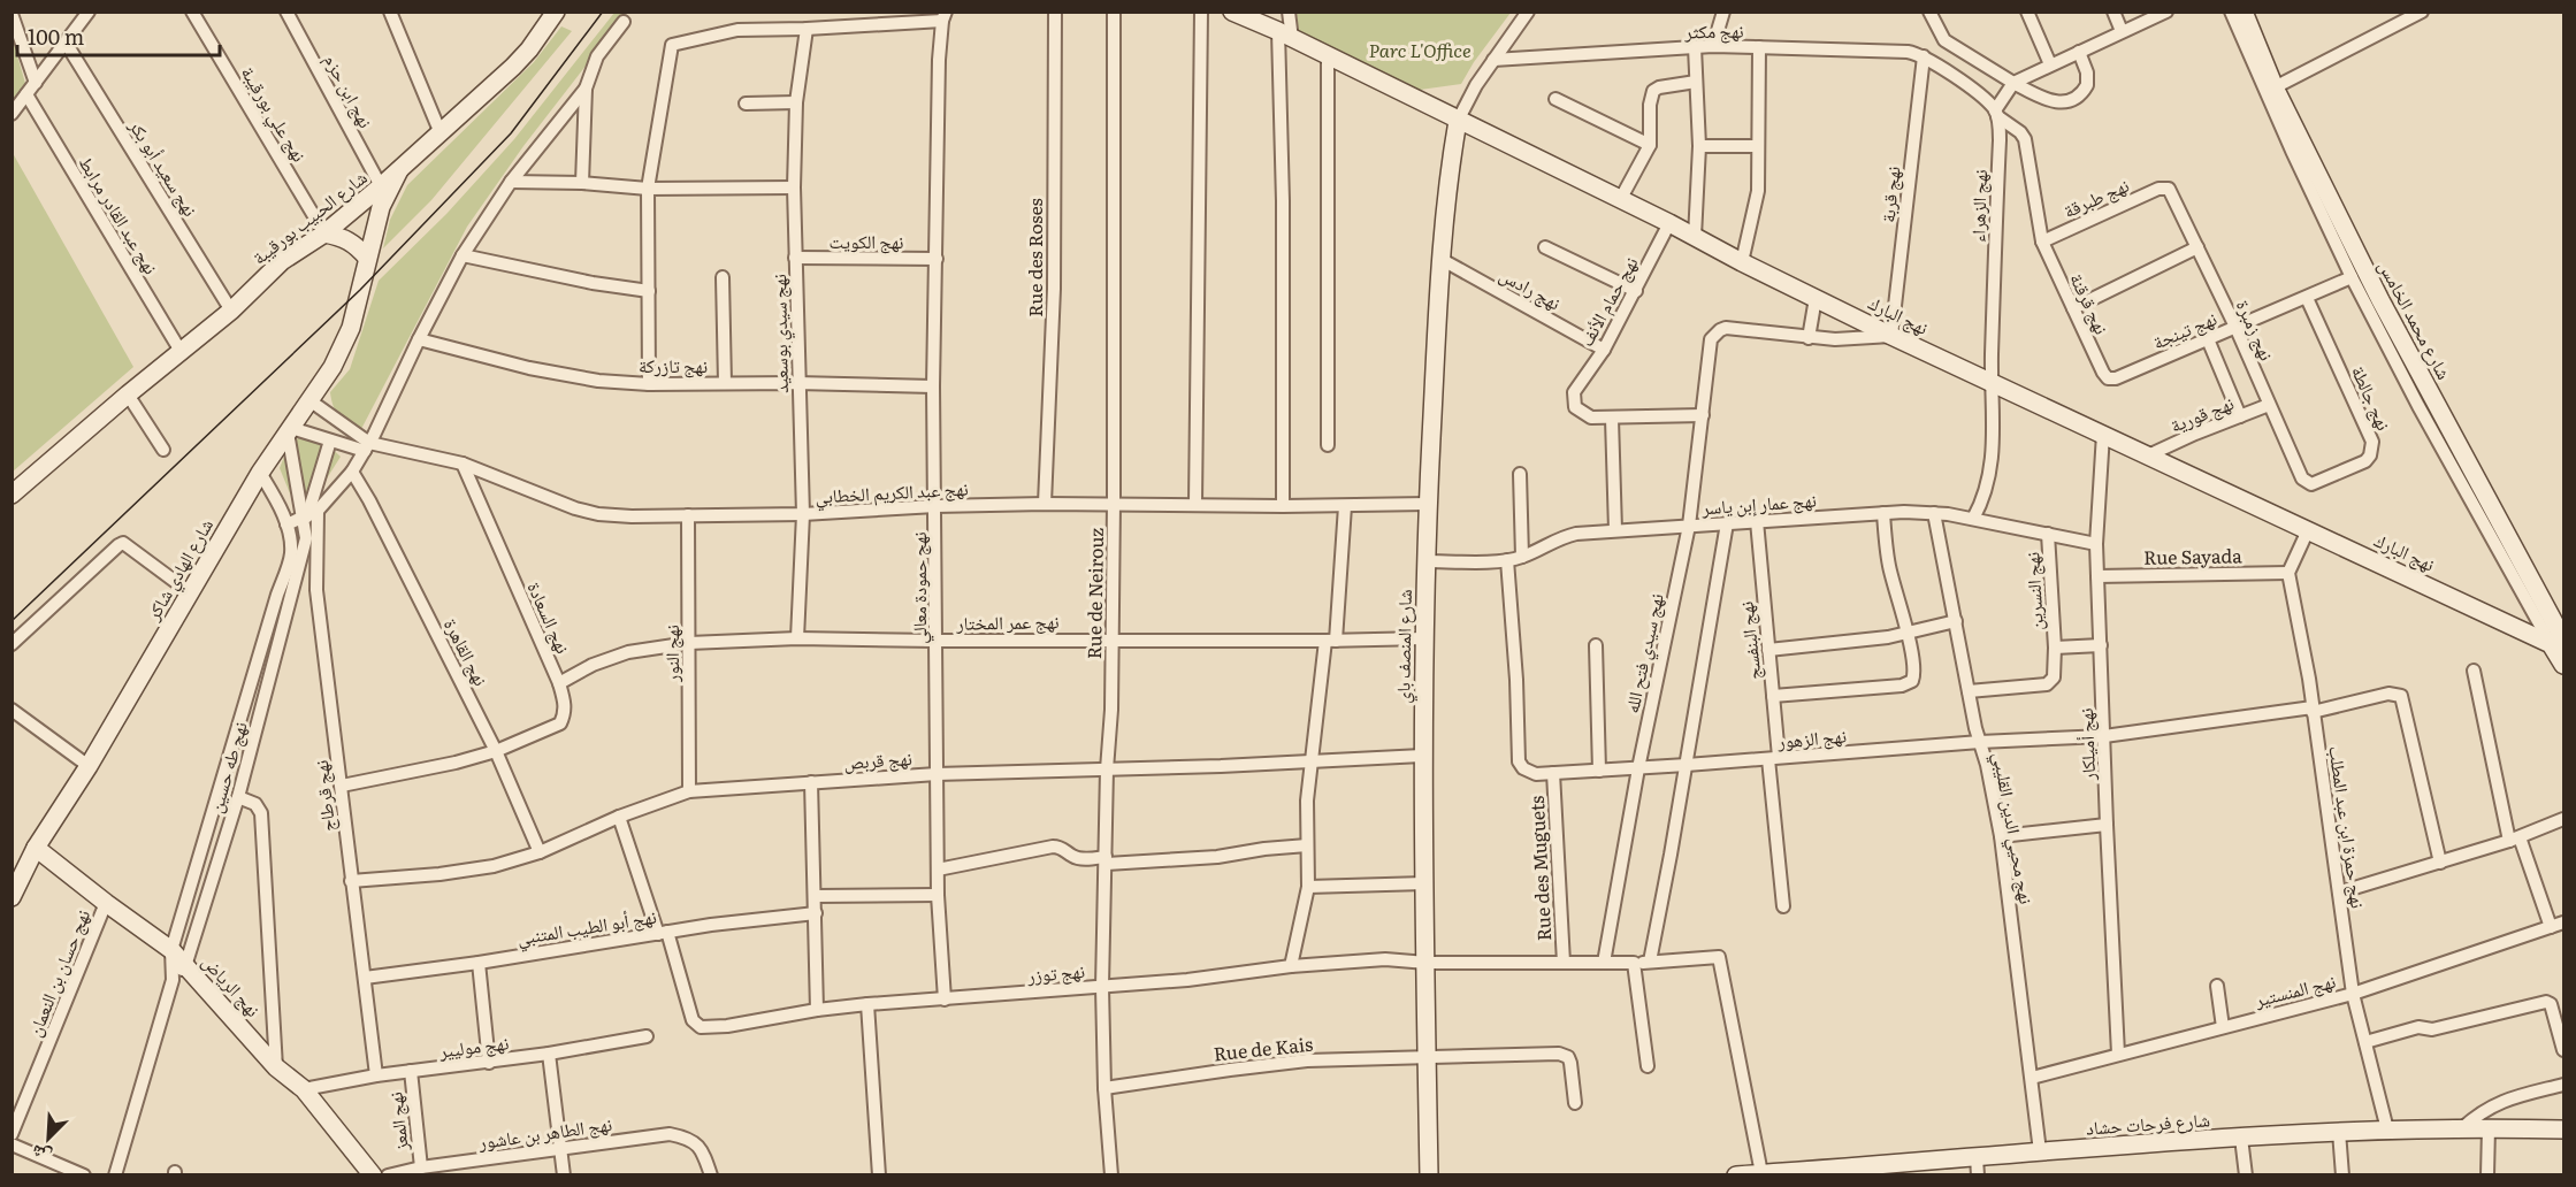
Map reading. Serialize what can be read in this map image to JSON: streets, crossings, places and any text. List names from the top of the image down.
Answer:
{
  "streets": {
    "street": [
      "نهج مكثر",
      "نهج ابن حزم",
      "نهج علي بورقيبة",
      "نهج سعيد أبو بكر",
      "نهج قربة",
      "نهج طبرقة",
      "نهج الزهراء",
      "نهج عبد القادر مرابط",
      "شارع الحبيب بورقيبة",
      "نهج الكويت",
      "Rue des Roses",
      "نهج رادس",
      "نهج حمام الأنف",
      "نهج قرقنة",
      "نهج البارك",
      "شارع محمد الخامس",
      "نهج تينجة",
      "نهج زمبرة",
      "نهج سيدي بوسعيد",
      "نهج تازركة",
      "نهج جالطة",
      "نهج قورية",
      "نهج عبد الكريم الخطابي",
      "نهج عمار إبن ياسر",
      "Rue Sayada",
      "شارع الهادي شاكر",
      "نهج حمودة معالي",
      "نهج النسرين",
      "Rue de Neirouz",
      "نهج السعادة",
      "نهج عمر المختار",
      "نهج البنفسج",
      "شارع المنصف باي",
      "نهج القاهرة",
      "نهج النور",
      "نهج سيدي فتح الله",
      "نهج الزهور",
      "نهج أميلكار",
      "نهج قربص",
      "نهج طه حسين",
      "نهج قرطاج",
      "نهج حمزة ابن عبد المطلب",
      "نهج محيي الدين القليبي",
      "Rue des Muguets",
      "نهج أبو الطيب المتنبي",
      "نهج حسان بن النعمان",
      "نهج توزر",
      "نهج الرياض",
      "نهج المنستير",
      "نهج موليير",
      "Rue de Kais",
      "نهج المعز",
      "شارع فرحات حشاد",
      "نهج الطاهر بن عاشور"
    ]
  },
  "crossings": [
    ["نهج مكثر", "نهج قربة"],
    ["نهج ابن حزم", "شارع الحبيب بورقيبة"],
    ["نهج علي بورقيبة", "شارع الحبيب بورقيبة"],
    ["نهج سعيد أبو بكر", "شارع الحبيب بورقيبة"],
    ["نهج قربة", "نهج البارك"],
    ["نهج طبرقة", "نهج قرقنة"],
    ["نهج طبرقة", "نهج زمبرة"],
    ["نهج الزهراء", "نهج قرقنة"],
    ["نهج الزهراء", "نهج البارك"],
    ["نهج الزهراء", "نهج عمار إبن ياسر"],
    ["نهج عبد القادر مرابط", "شارع الحبيب بورقيبة"],
    ["شارع الحبيب بورقيبة", "شارع الهادي شاكر"],
    ["نهج الكويت", "نهج سيدي بوسعيد"],
    ["نهج الكويت", "نهج حمودة معالي"],
    ["Rue des Roses", "نهج عبد الكريم الخطابي"],
    ["نهج رادس", "نهج حمام الأنف"],
    ["نهج رادس", "شارع المنصف باي"],
    ["نهج حمام الأنف", "نهج البارك"],
    ["نهج قرقنة", "نهج تينجة"],
    ["نهج البارك", "شارع محمد الخامس"],
    ["نهج البارك", "نهج قورية"],
    ["نهج البارك", "شارع المنصف باي"],
    ["نهج البارك", "نهج أميلكار"],
    ["نهج تينجة", "نهج زمبرة"],
    ["نهج تينجة", "نهج جالطة"],
    ["نهج زمبرة", "نهج جالطة"],
    ["نهج زمبرة", "نهج قورية"],
    ["نهج سيدي بوسعيد", "نهج تازركة"],
    ["نهج سيدي بوسعيد", "نهج عبد الكريم الخطابي"],
    ["نهج سيدي بوسعيد", "نهج عمر المختار"],
    ["نهج تازركة", "نهج حمودة معالي"],
    ["نهج عبد الكريم الخطابي", "شارع الهادي شاكر"],
    ["نهج عبد الكريم الخطابي", "نهج حمودة معالي"],
    ["نهج عبد الكريم الخطابي", "Rue de Neirouz"],
    ["نهج عبد الكريم الخطابي", "نهج السعادة"],
    ["نهج عبد الكريم الخطابي", "شارع المنصف باي"],
    ["نهج عبد الكريم الخطابي", "نهج النور"],
    ["نهج عمار إبن ياسر", "نهج النسرين"],
    ["نهج عمار إبن ياسر", "نهج البنفسج"],
    ["نهج عمار إبن ياسر", "شارع المنصف باي"],
    ["نهج عمار إبن ياسر", "نهج سيدي فتح الله"],
    ["نهج عمار إبن ياسر", "نهج الزهور"],
    ["نهج عمار إبن ياسر", "نهج أميلكار"],
    ["نهج عمار إبن ياسر", "نهج محيي الدين القليبي"],
    ["Rue Sayada", "نهج أميلكار"],
    ["Rue Sayada", "نهج حمزة ابن عبد المطلب"],
    ["شارع الهادي شاكر", "نهج الرياض"],
    ["نهج حمودة معالي", "نهج عمر المختار"],
    ["نهج حمودة معالي", "نهج قربص"],
    ["نهج حمودة معالي", "نهج توزر"],
    ["نهج النسرين", "نهج محيي الدين القليبي"],
    ["Rue de Neirouz", "نهج عمر المختار"],
    ["Rue de Neirouz", "نهج قربص"],
    ["Rue de Neirouz", "نهج توزر"],
    ["Rue de Neirouz", "Rue de Kais"],
    ["نهج السعادة", "نهج عمر المختار"],
    ["نهج السعادة", "نهج القاهرة"],
    ["نهج عمر المختار", "شارع المنصف باي"],
    ["نهج عمر المختار", "نهج النور"],
    ["نهج البنفسج", "نهج الزهور"],
    ["شارع المنصف باي", "نهج قربص"],
    ["شارع المنصف باي", "نهج توزر"],
    ["شارع المنصف باي", "Rue de Kais"],
    ["نهج القاهرة", "نهج قربص"],
    ["نهج النور", "نهج قربص"],
    ["نهج سيدي فتح الله", "نهج الزهور"],
    ["نهج سيدي فتح الله", "نهج توزر"],
    ["نهج الزهور", "نهج أميلكار"],
    ["نهج الزهور", "نهج حمزة ابن عبد المطلب"],
    ["نهج الزهور", "نهج محيي الدين القليبي"],
    ["نهج الزهور", "Rue des Muguets"],
    ["نهج أميلكار", "نهج المنستير"],
    ["نهج قربص", "نهج قرطاج"],
    ["نهج طه حسين", "نهج الرياض"],
    ["نهج قرطاج", "نهج أبو الطيب المتنبي"],
    ["نهج قرطاج", "نهج موليير"],
    ["نهج حمزة ابن عبد المطلب", "نهج المنستير"],
    ["نهج حمزة ابن عبد المطلب", "شارع فرحات حشاد"],
    ["نهج محيي الدين القليبي", "نهج المنستير"],
    ["نهج محيي الدين القليبي", "شارع فرحات حشاد"],
    ["Rue des Muguets", "نهج توزر"],
    ["نهج أبو الطيب المتنبي", "نهج توزر"],
    ["نهج حسان بن النعمان", "نهج الرياض"],
    ["نهج توزر", "شارع فرحات حشاد"],
    ["نهج الرياض", "نهج موليير"],
    ["نهج موليير", "نهج المعز"],
    ["نهج المعز", "نهج الطاهر بن عاشور"]
  ],
  "parks": ["Parc L'Office"],
  "scale_bar": "100 m",
  "north": "bottom left"
}
